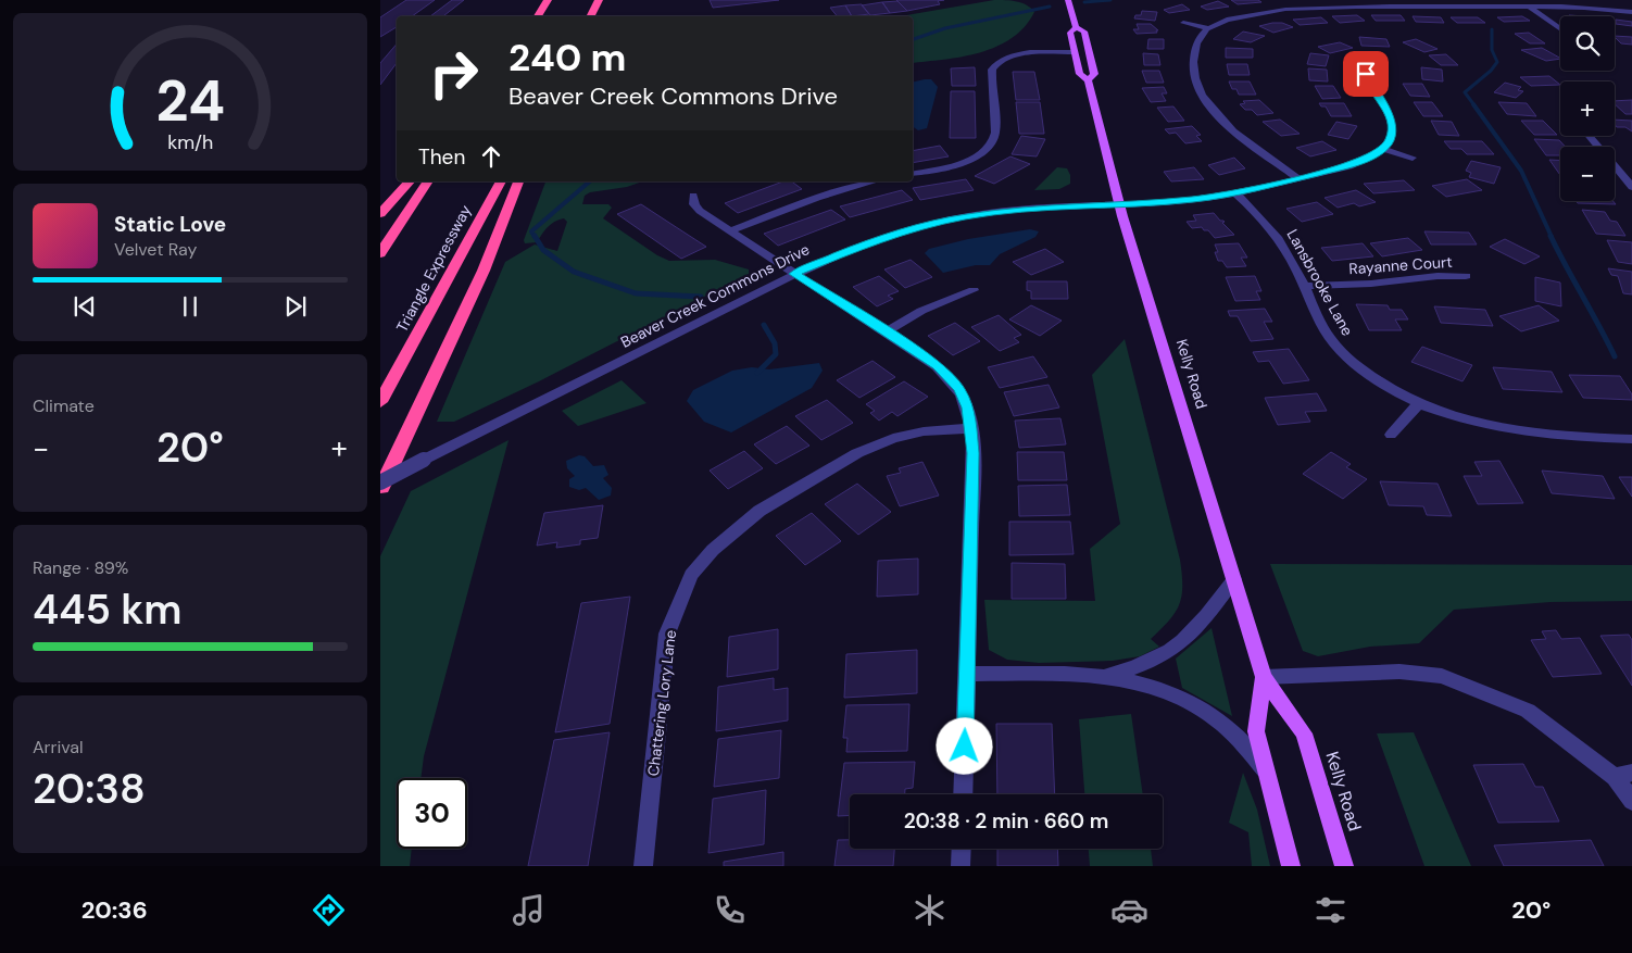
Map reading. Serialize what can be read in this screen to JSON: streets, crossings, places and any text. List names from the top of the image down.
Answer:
{
  "streets": {
    "highway": ["Triangle Expressway"],
    "main road": ["Kelly Road"],
    "street": [
      "Rayanne Court",
      "Lansbrooke Lane",
      "Beaver Creek Commons Drive",
      "Chattering Lory Lane"
    ]
  },
  "crossings": [
    ["Rayanne Court", "Lansbrooke Lane"],
    ["Lansbrooke Lane", "Beaver Creek Commons Drive"],
    ["Beaver Creek Commons Drive", "Kelly Road"]
  ],
  "page": {
    "map_buttons": ["+", "−"],
    "turn": ["240 m", "Beaver Creek Commons Drive"],
    "then": "Then",
    "song": ["Static Love", "Velvet Ray"],
    "tile": [
      "Climate",
      ["Range · 89%", "445 km"],
      ["Arrival", "20:38"]
    ],
    "heat": ["−", "20°", "+"],
    "limit": "30",
    "trip": "20:38 · 2 min · 660 m",
    "tabs": ["20:36", "20°"],
    "gauge": ["24", "km/h"]
  }
}
